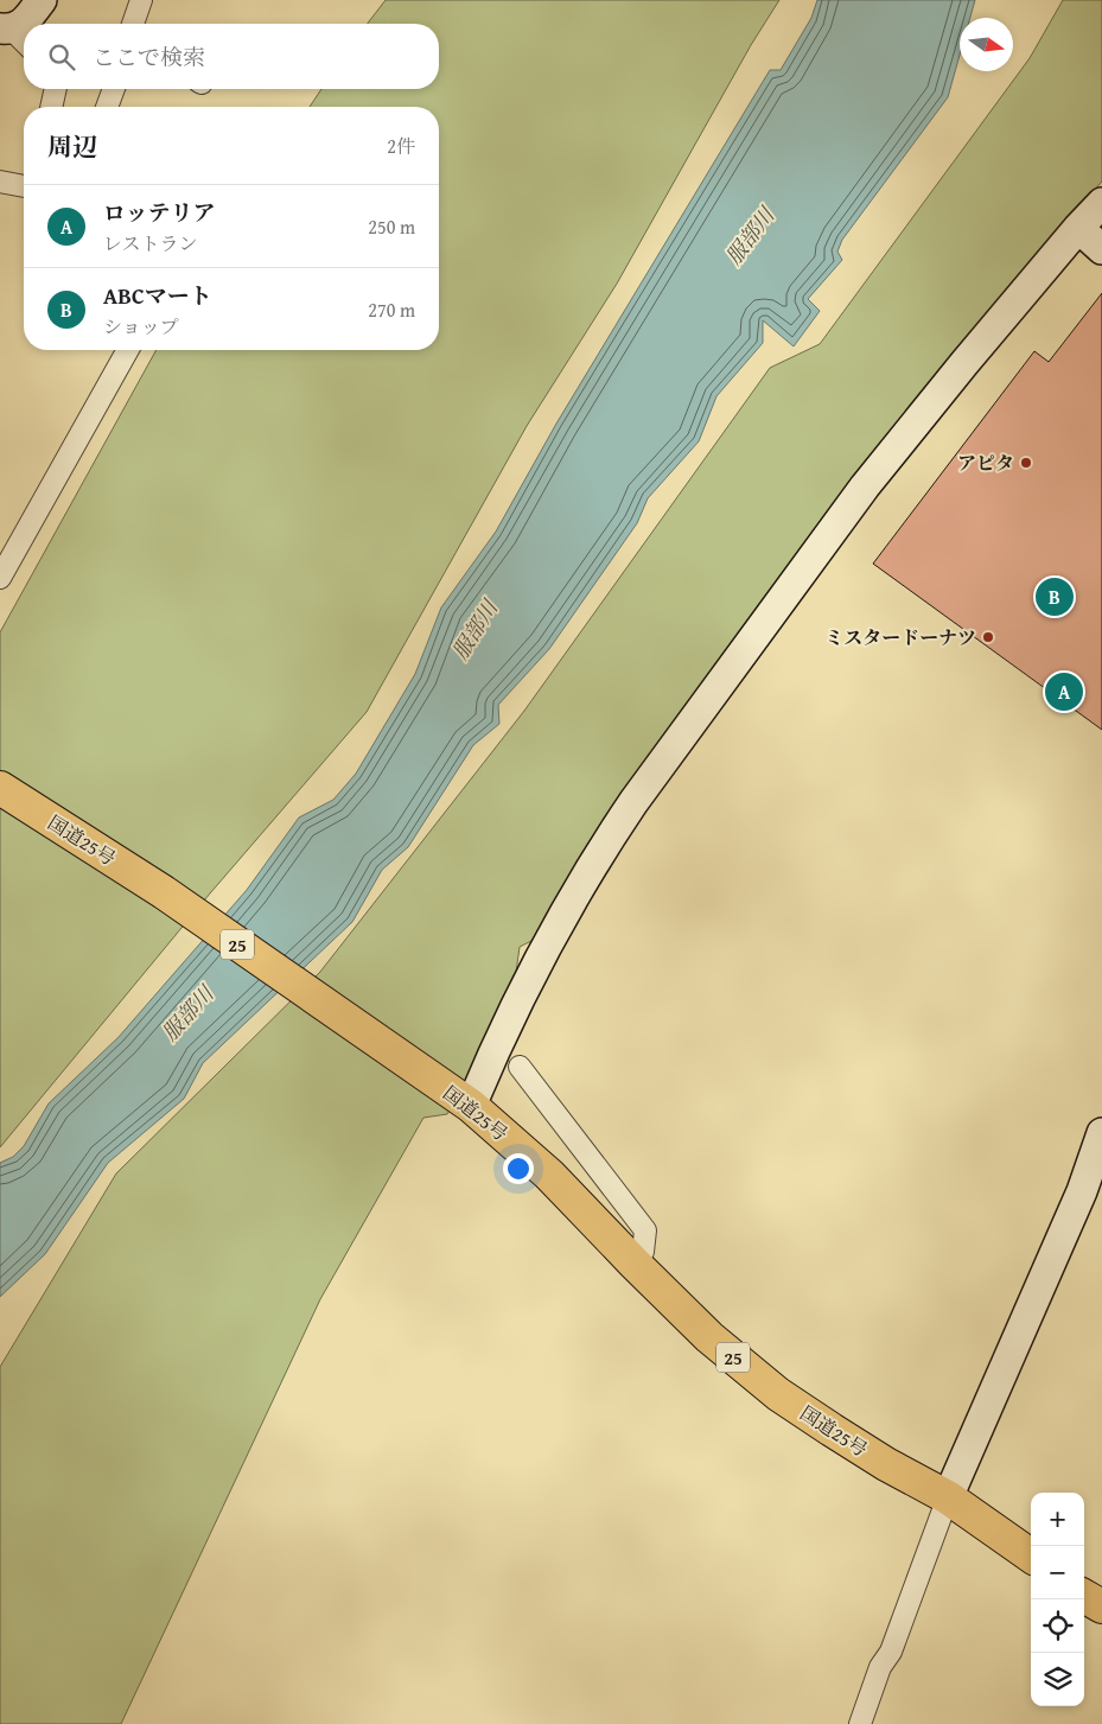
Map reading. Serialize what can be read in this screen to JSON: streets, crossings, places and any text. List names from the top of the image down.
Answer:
{
  "streets": {
    "highway": ["国道25号", "25"]
  },
  "water": ["服部川"],
  "places": ["アピタ", "ミスタードーナツ"],
  "north": "right",
  "page": {
    "search": "ここで検索",
    "heading": ["周辺", "2件"],
    "list": [
      {
        "mark": "A",
        "name": "ロッテリア",
        "note": "レストラン",
        "value": "250 m"
      },
      {
        "mark": "B",
        "name": "ABCマート",
        "note": "ショップ",
        "value": "270 m"
      }
    ],
    "pins": ["B", "A"],
    "map_buttons": ["+", "−"]
  }
}
